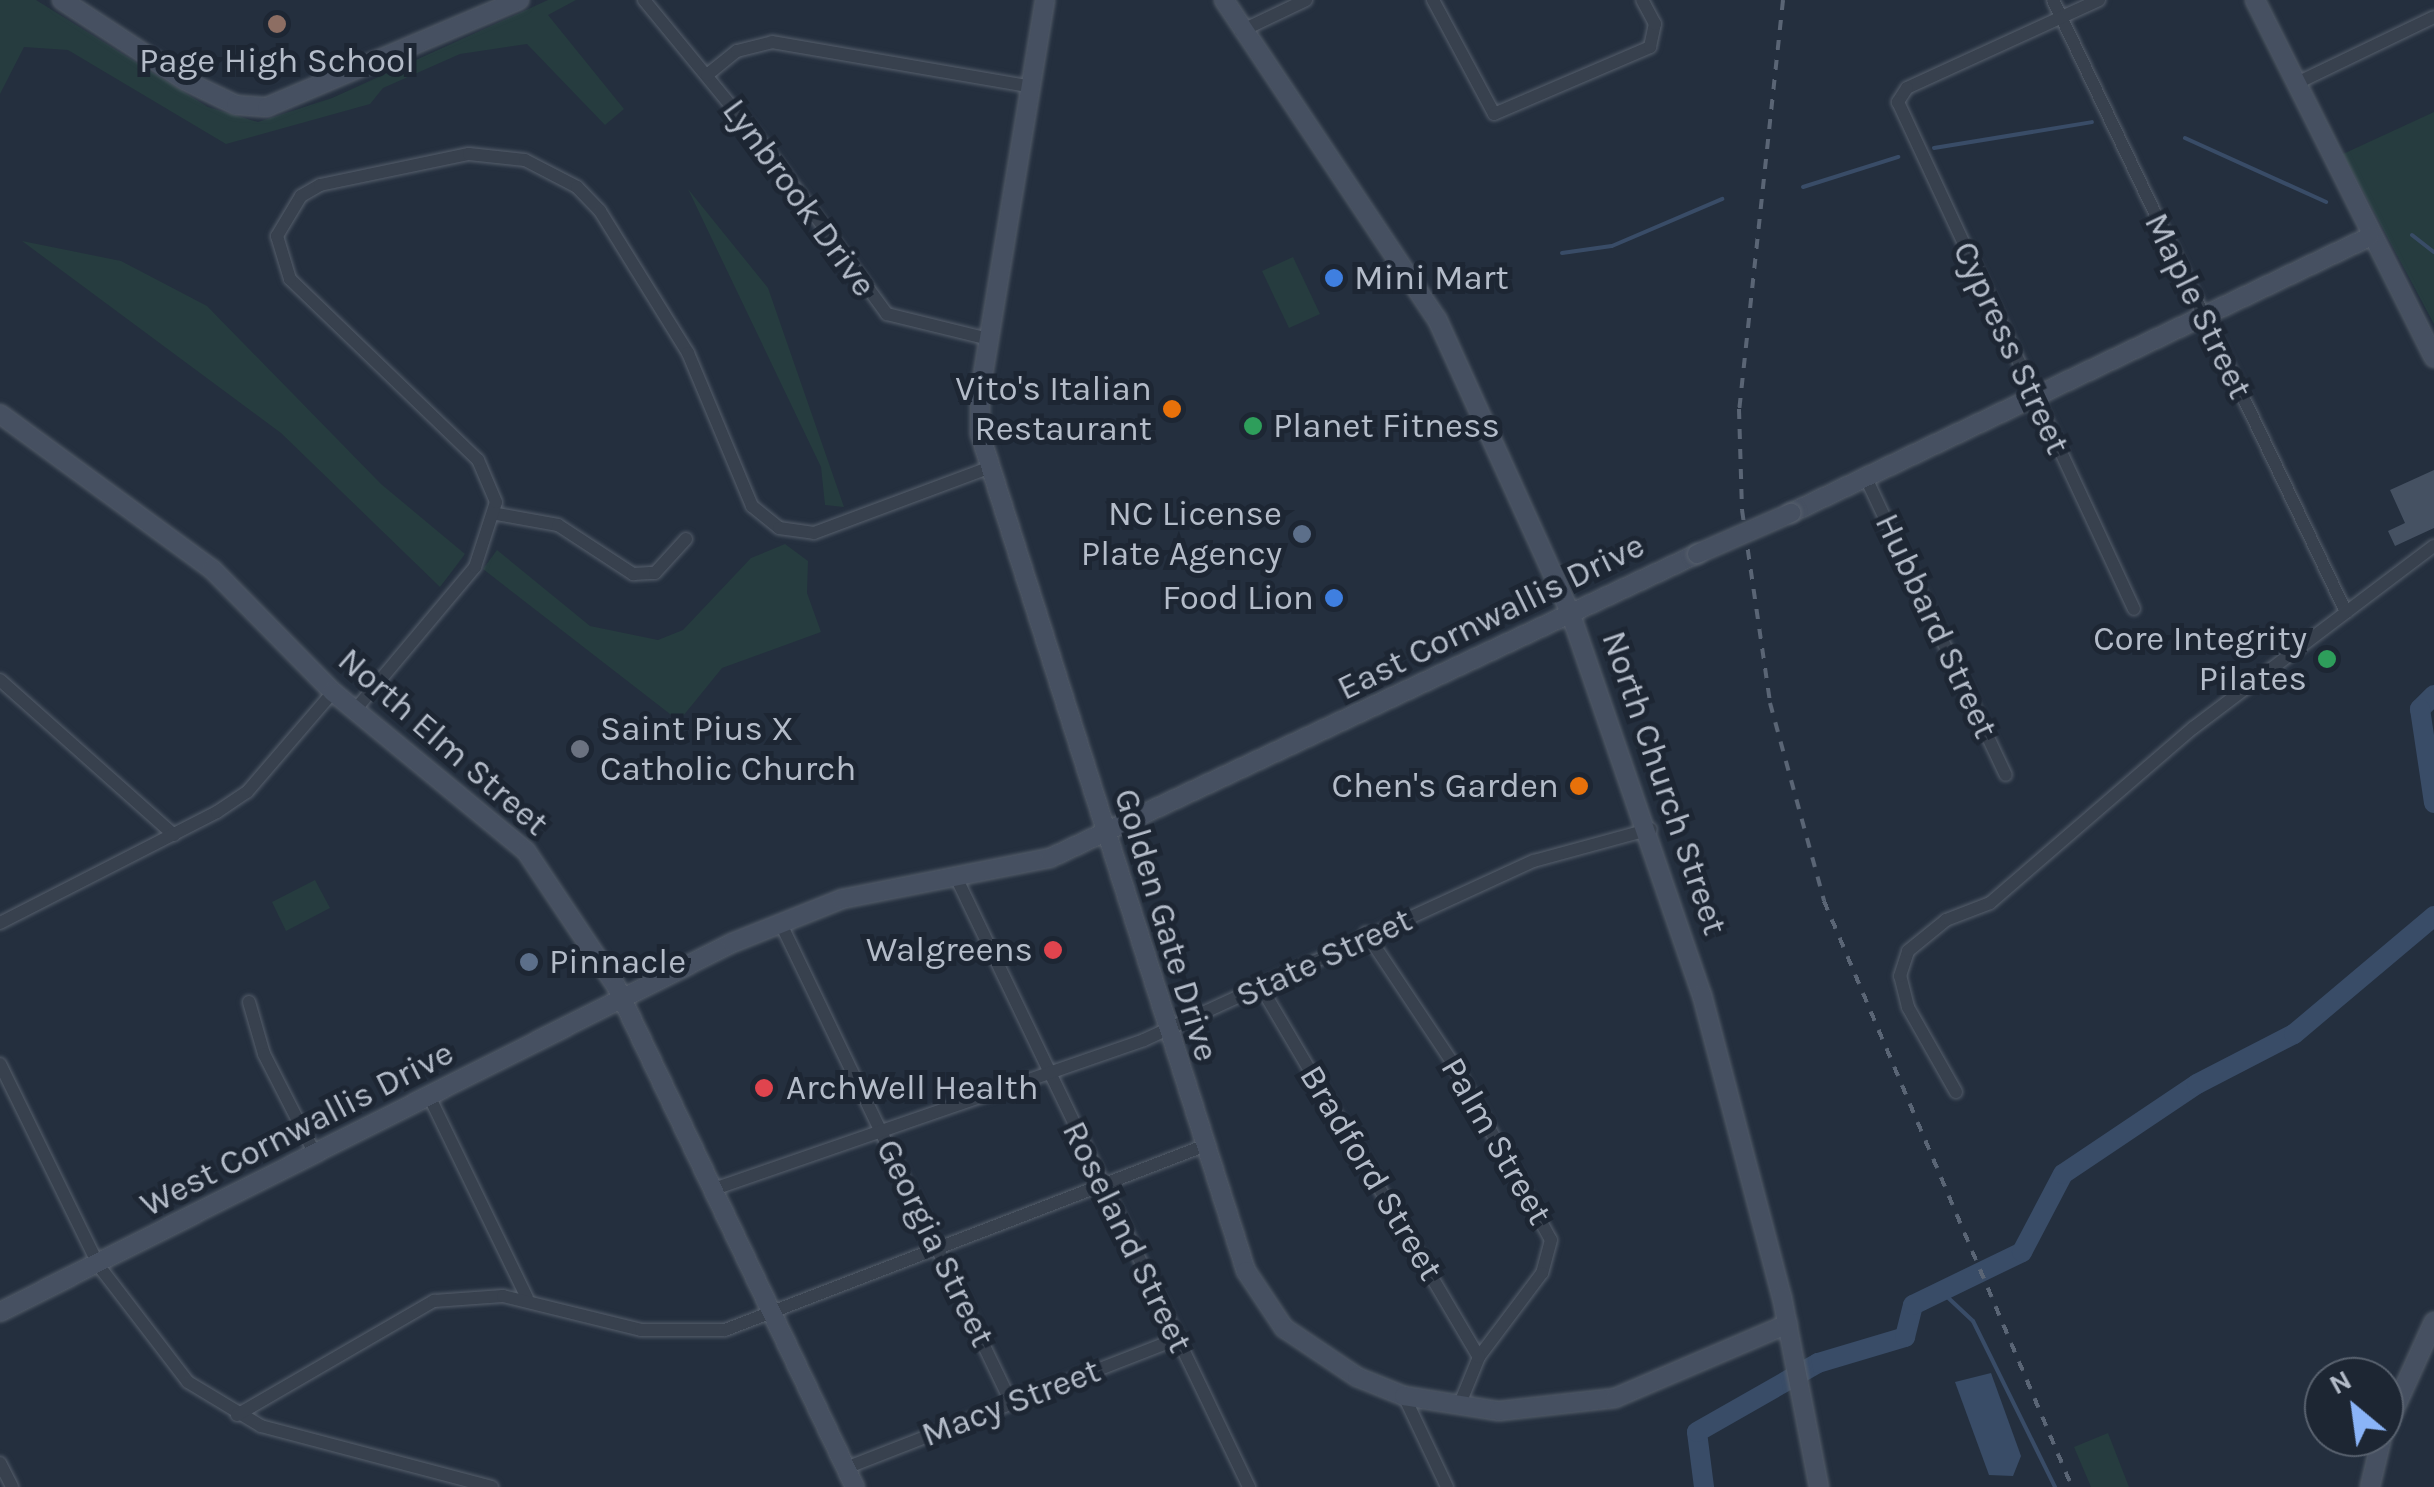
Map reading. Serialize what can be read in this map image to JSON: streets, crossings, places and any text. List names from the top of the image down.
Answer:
{
  "streets": {
    "main road": [
      "East Cornwallis Drive",
      "North Elm Street",
      "North Church Street",
      "Golden Gate Drive",
      "West Cornwallis Drive"
    ],
    "street": [
      "Lynbrook Drive",
      "Maple Street",
      "Cypress Street",
      "Hubbard Street",
      "State Street",
      "Palm Street",
      "Bradford Street",
      "Roseland Street",
      "Georgia Street",
      "Macy Street"
    ]
  },
  "crossings": [
    ["Lynbrook Drive", "Golden Gate Drive"],
    ["Maple Street", "Cypress Street"],
    ["Maple Street", "East Cornwallis Drive"],
    ["Cypress Street", "East Cornwallis Drive"],
    ["East Cornwallis Drive", "Hubbard Street"],
    ["East Cornwallis Drive", "North Elm Street"],
    ["East Cornwallis Drive", "North Church Street"],
    ["East Cornwallis Drive", "Golden Gate Drive"],
    ["East Cornwallis Drive", "West Cornwallis Drive"],
    ["East Cornwallis Drive", "Roseland Street"],
    ["East Cornwallis Drive", "Georgia Street"],
    ["North Elm Street", "State Street"],
    ["North Elm Street", "West Cornwallis Drive"],
    ["North Elm Street", "Macy Street"],
    ["North Church Street", "Golden Gate Drive"],
    ["North Church Street", "State Street"],
    ["Golden Gate Drive", "State Street"],
    ["Golden Gate Drive", "Palm Street"],
    ["State Street", "Palm Street"],
    ["State Street", "Bradford Street"],
    ["State Street", "Roseland Street"],
    ["State Street", "Georgia Street"],
    ["Palm Street", "Bradford Street"],
    ["Roseland Street", "Macy Street"],
    ["Georgia Street", "Macy Street"]
  ],
  "places": [
    "Page High School",
    "Mini Mart",
    "Vito's Italian Restaurant",
    "Planet Fitness",
    "NC License Plate Agency",
    "Food Lion",
    "Core Integrity Pilates",
    "Saint Pius X Catholic Church",
    "Chen's Garden",
    "Walgreens",
    "Pinnacle",
    "ArchWell Health"
  ],
  "north": "top left"
}
